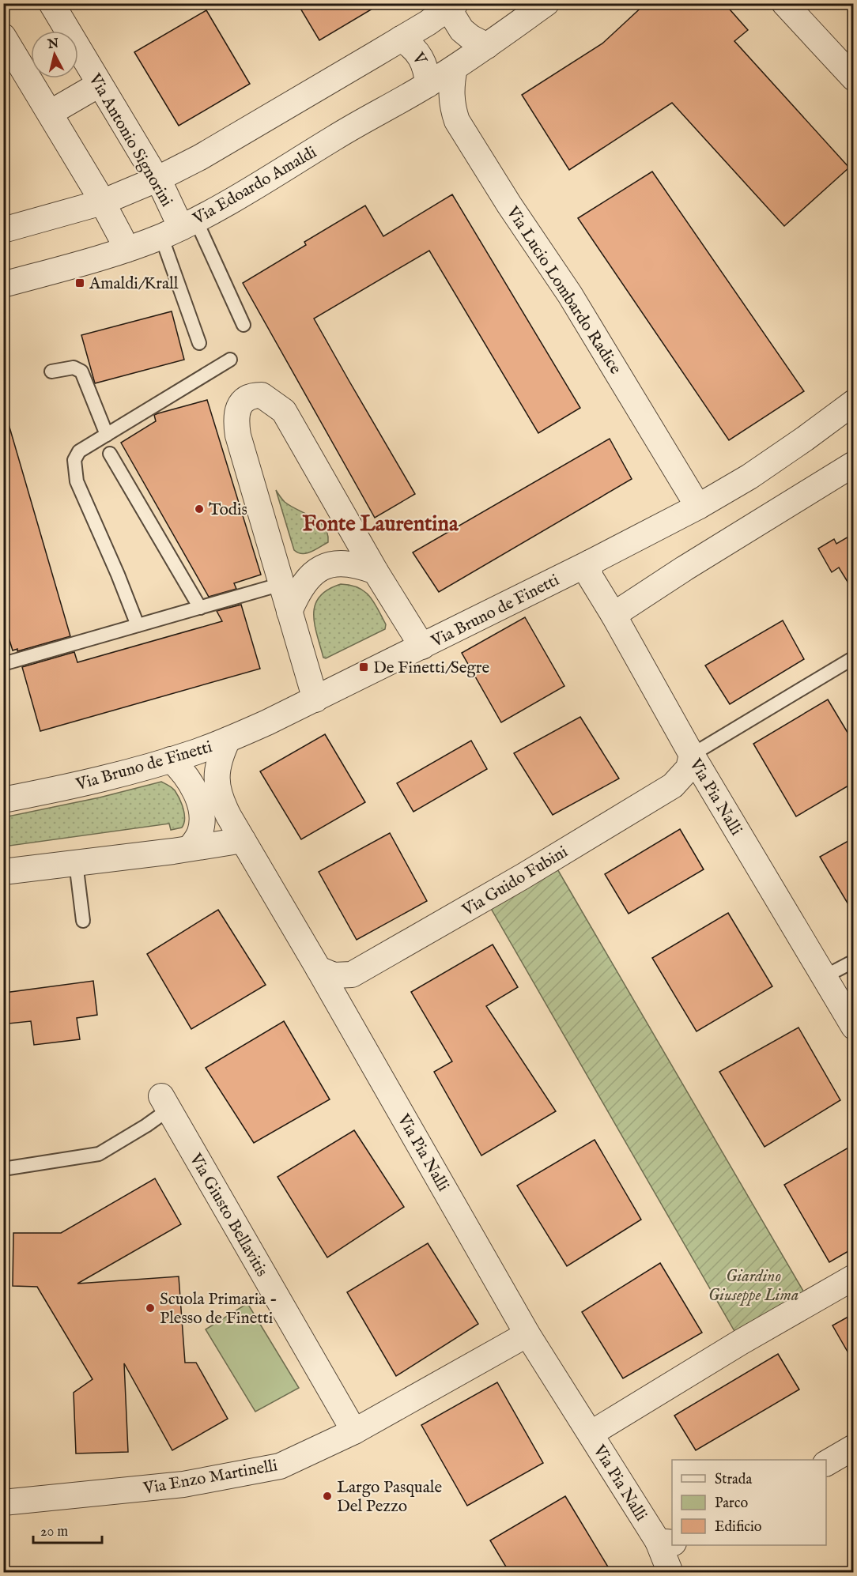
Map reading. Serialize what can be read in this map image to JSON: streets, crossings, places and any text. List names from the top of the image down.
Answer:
{
  "streets": {
    "street": [
      "V",
      "Via Antonio Signorini",
      "Via Edoardo Amaldi",
      "Via Lucio Lombardo Radice",
      "Via Bruno de Finetti",
      "Via Pia Nalli",
      "Via Guido Fubini",
      "Via Giusto Bellavitis",
      "Via Enzo Martinelli"
    ]
  },
  "crossings": [
    ["V", "Via Edoardo Amaldi"],
    ["Via Antonio Signorini", "Via Edoardo Amaldi"],
    ["Via Edoardo Amaldi", "Via Lucio Lombardo Radice"],
    ["Via Lucio Lombardo Radice", "Via Bruno de Finetti"],
    ["Via Bruno de Finetti", "Via Pia Nalli"],
    ["Via Pia Nalli", "Via Guido Fubini"],
    ["Via Pia Nalli", "Via Enzo Martinelli"],
    ["Via Giusto Bellavitis", "Via Enzo Martinelli"]
  ],
  "districts": ["Fonte Laurentina"],
  "parks": ["Giardino Giuseppe Lima"],
  "places": {
    "transit": ["Amaldi/Krall", "De Finetti/Segre"],
    "other": ["Todis", "Scuola Primaria - Plesso de Finetti", "Largo Pasquale Del Pezzo"]
  },
  "legend": ["Strada", "Parco", "Edificio"],
  "scale_bar": "20 m",
  "north": "top"
}
